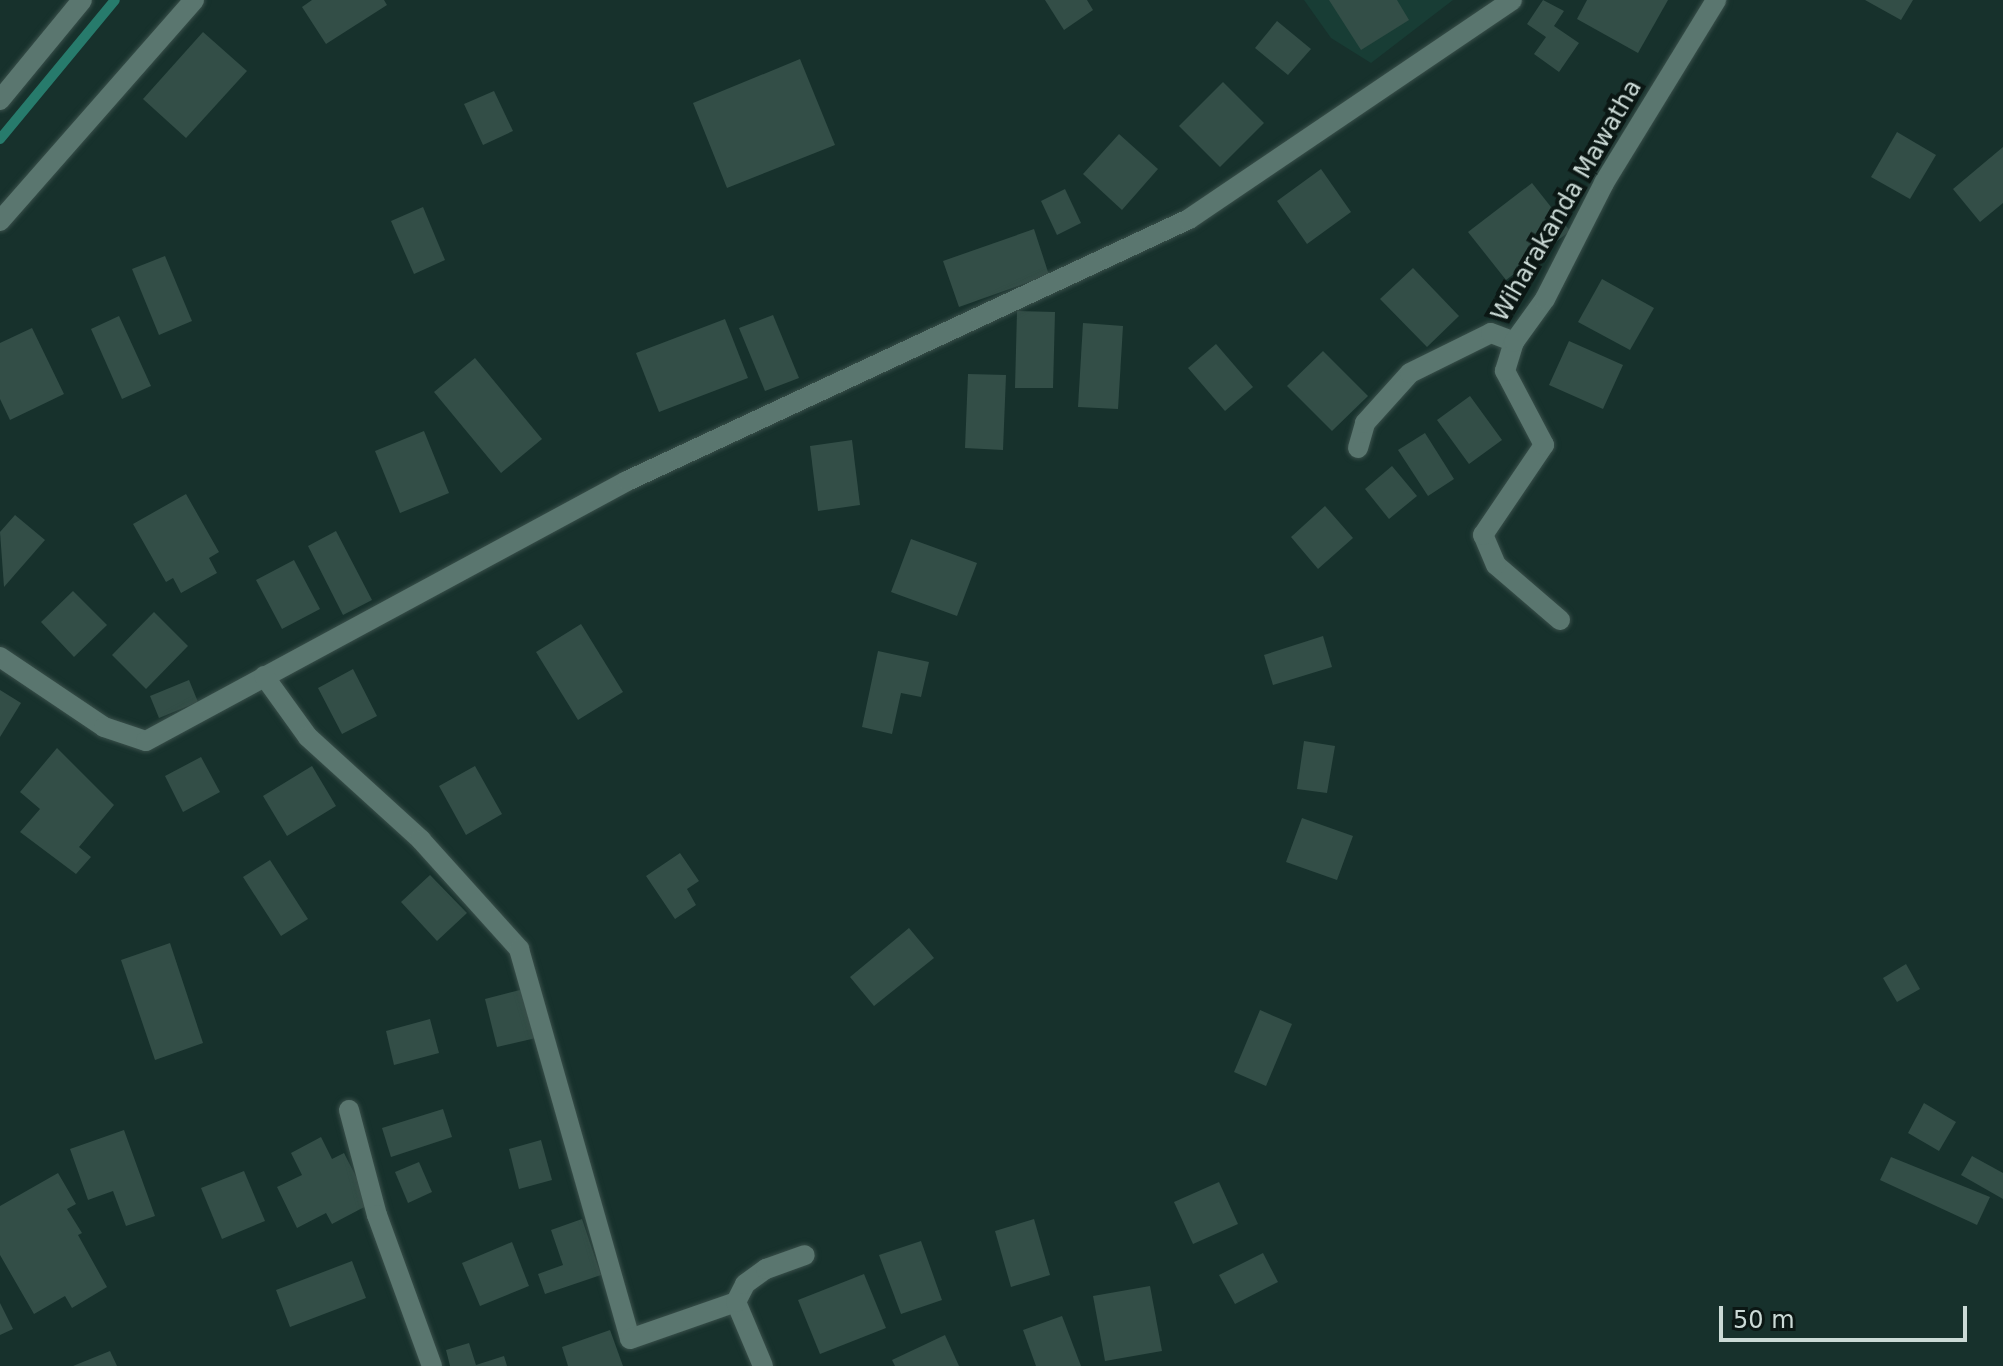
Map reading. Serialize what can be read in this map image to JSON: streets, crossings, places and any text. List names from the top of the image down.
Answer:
{
  "streets": {
    "street": ["Wiharakanda Mawatha"]
  },
  "scale_bar": "50 m"
}
